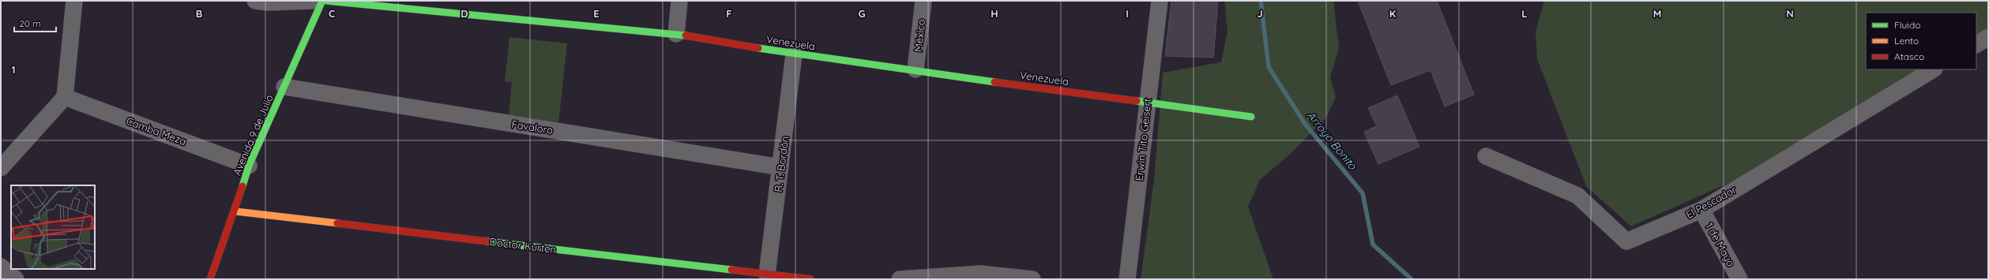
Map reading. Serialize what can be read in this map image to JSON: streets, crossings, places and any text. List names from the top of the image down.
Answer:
{
  "streets": {
    "street": [
      "México",
      "Venezuela",
      "Favaloro",
      "Camba Meza",
      "Avenida 9 de Julio",
      "Erwin Tito Geisert",
      "R. T. Bordón",
      "El Pescador",
      "1 de Mayo",
      "Doctor Kurten"
    ]
  },
  "crossings": [
    ["México", "Venezuela"],
    ["Venezuela", "Erwin Tito Geisert"],
    ["Venezuela", "R. T. Bordón"],
    ["Favaloro", "Avenida 9 de Julio"],
    ["Favaloro", "R. T. Bordón"],
    ["Camba Meza", "Avenida 9 de Julio"],
    ["Avenida 9 de Julio", "Doctor Kurten"],
    ["R. T. Bordón", "Doctor Kurten"],
    ["El Pescador", "1 de Mayo"]
  ],
  "water": ["Arroyo Bonito"],
  "legend": ["Fluido", "Lento", "Atasco"],
  "scale_bar": "20 m",
  "grid": {
    "columns": [
      "B",
      "C",
      "D",
      "E",
      "F",
      "G",
      "H",
      "I",
      "J",
      "K",
      "L",
      "M",
      "N"
    ],
    "rows": ["1"]
  }
}
